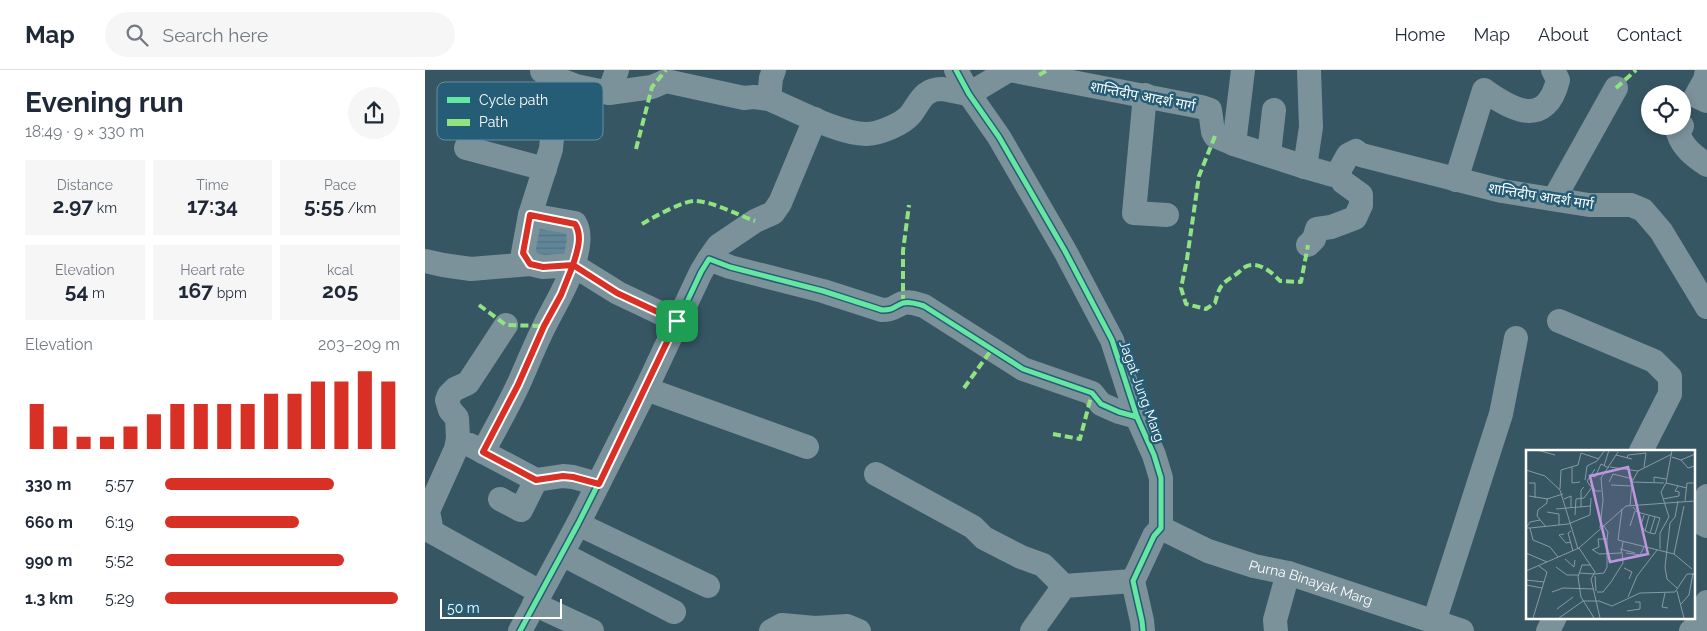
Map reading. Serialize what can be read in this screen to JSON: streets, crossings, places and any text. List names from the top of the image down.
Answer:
{
  "streets": {
    "street": ["शान्तिदीप आदर्श मार्ग", "Jagat Jung Marg", "Purna Binayak Marg"]
  },
  "crossings": [
    ["Jagat Jung Marg", "Purna Binayak Marg"]
  ],
  "legend": ["Cycle path", "Path"],
  "scale_bar": "50 m",
  "page": {
    "header": "Map",
    "search": "Search here",
    "nav": [
      "Home",
      "Map",
      "About",
      "Contact"
    ],
    "heading": ["Evening run", "18:49 · 9 × 330 m"],
    "stats": [
      ["Distance", "2.97 km"],
      ["Time", "17:34"],
      ["Pace", "5:55 /km"],
      ["Elevation", "54 m"],
      ["Heart rate", "167 bpm"],
      ["kcal", "205"]
    ],
    "chart": ["Elevation", "203–209 m"],
    "list": [
      {
        "name": "330 m",
        "note": "5:57"
      },
      {
        "name": "660 m",
        "note": "6:19"
      },
      {
        "name": "990 m",
        "note": "5:52"
      },
      {
        "name": "1.3 km",
        "note": "5:29"
      }
    ],
    "scale": "50 m"
  }
}
